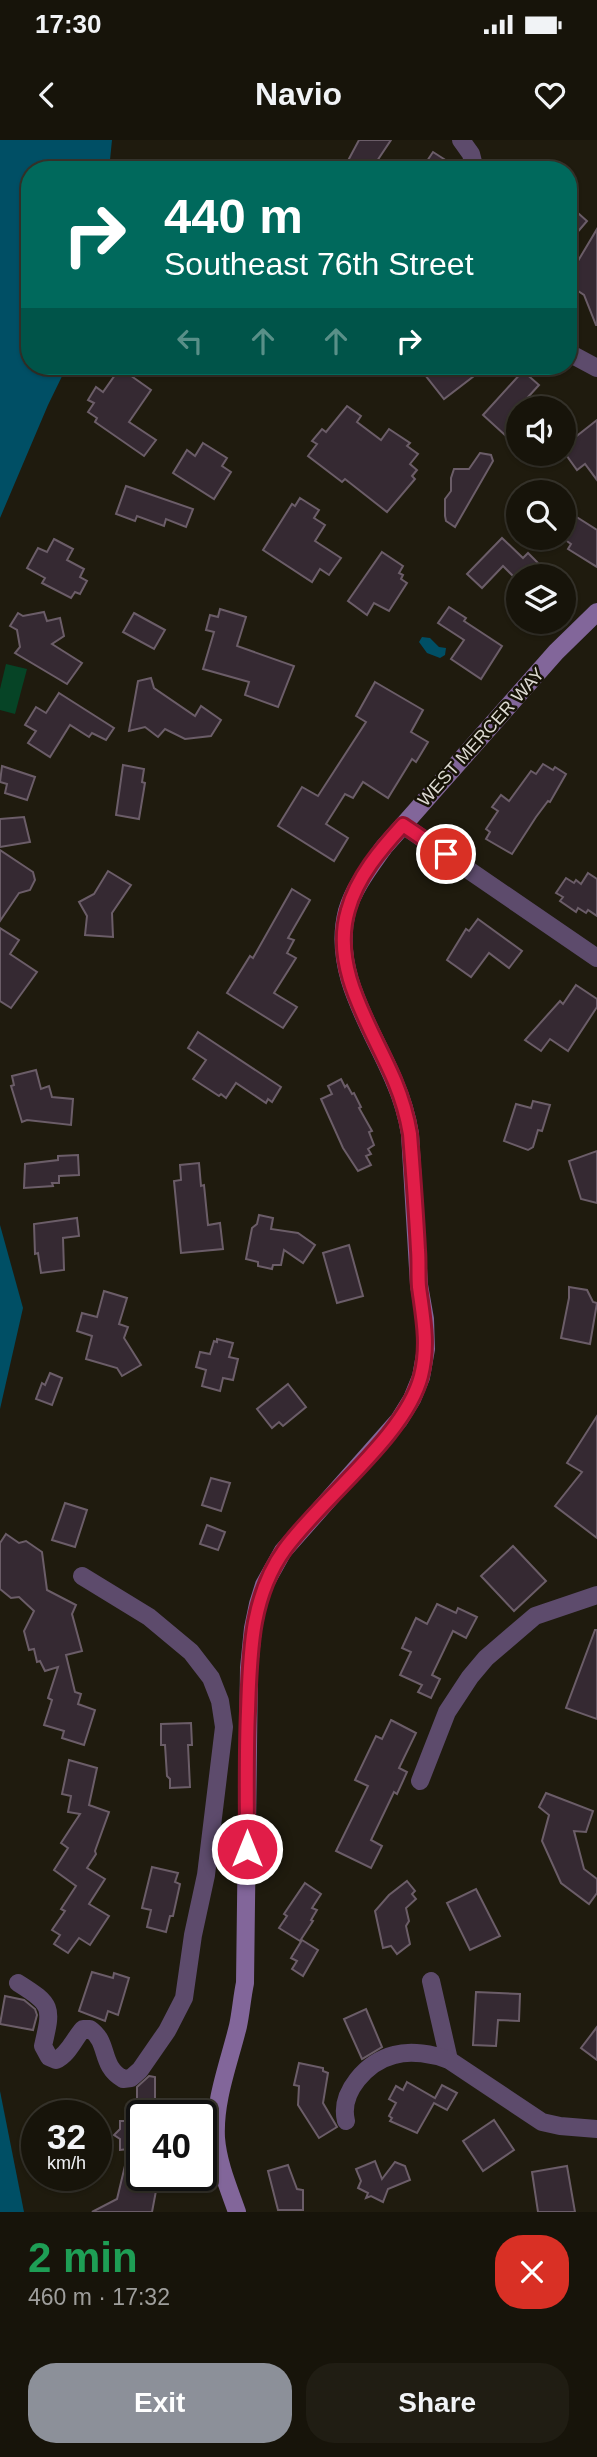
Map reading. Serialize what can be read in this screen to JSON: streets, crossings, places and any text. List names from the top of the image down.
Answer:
{
  "streets": {
    "street": ["WEST MERCER WAY"]
  },
  "page": {
    "status": "17:30",
    "header": "Navio",
    "turn": ["440 m", "Southeast 76th Street"],
    "speed": "32 km/h",
    "limit": "40",
    "heading": ["2 min", "460 m · 17:32"],
    "buttons": ["Exit", "Share"]
  }
}
